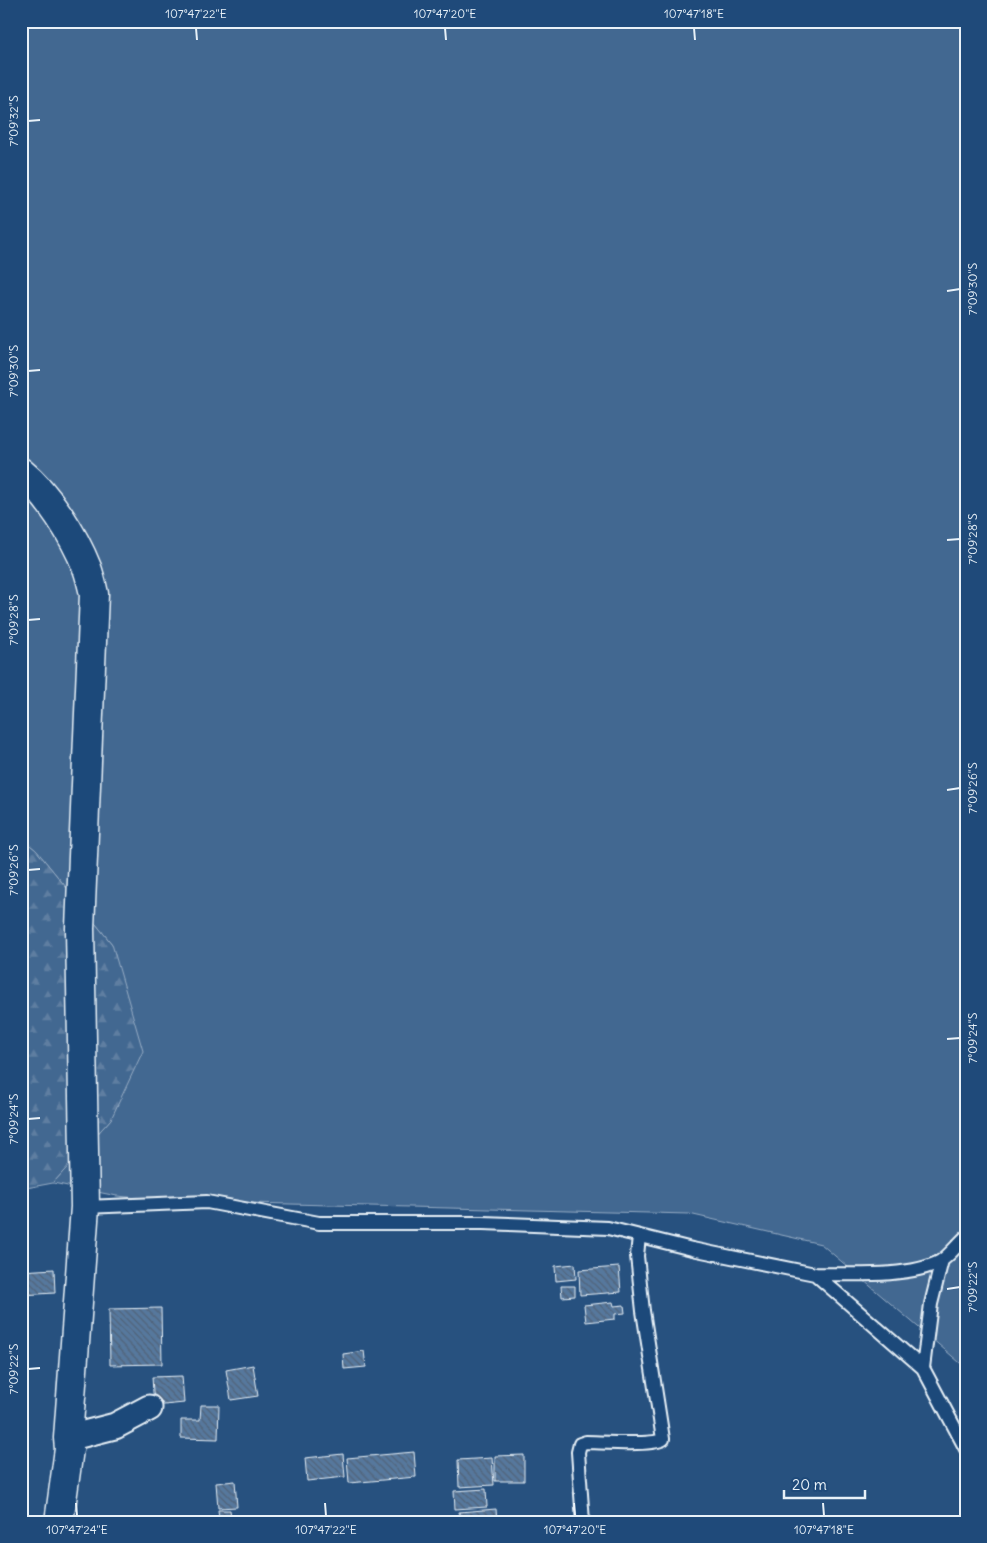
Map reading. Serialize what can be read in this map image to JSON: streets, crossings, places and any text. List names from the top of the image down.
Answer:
{
  "scale_bar": "20 m",
  "coordinates": [
    "107°47'22\"E",
    "107°47'20\"E",
    "107°47'18\"E",
    "7°09'32\"S",
    "7°09'30\"S",
    "7°09'28\"S",
    "7°09'26\"S",
    "7°09'24\"S",
    "7°09'22\"S",
    "107°47'24\"E"
  ]
}
